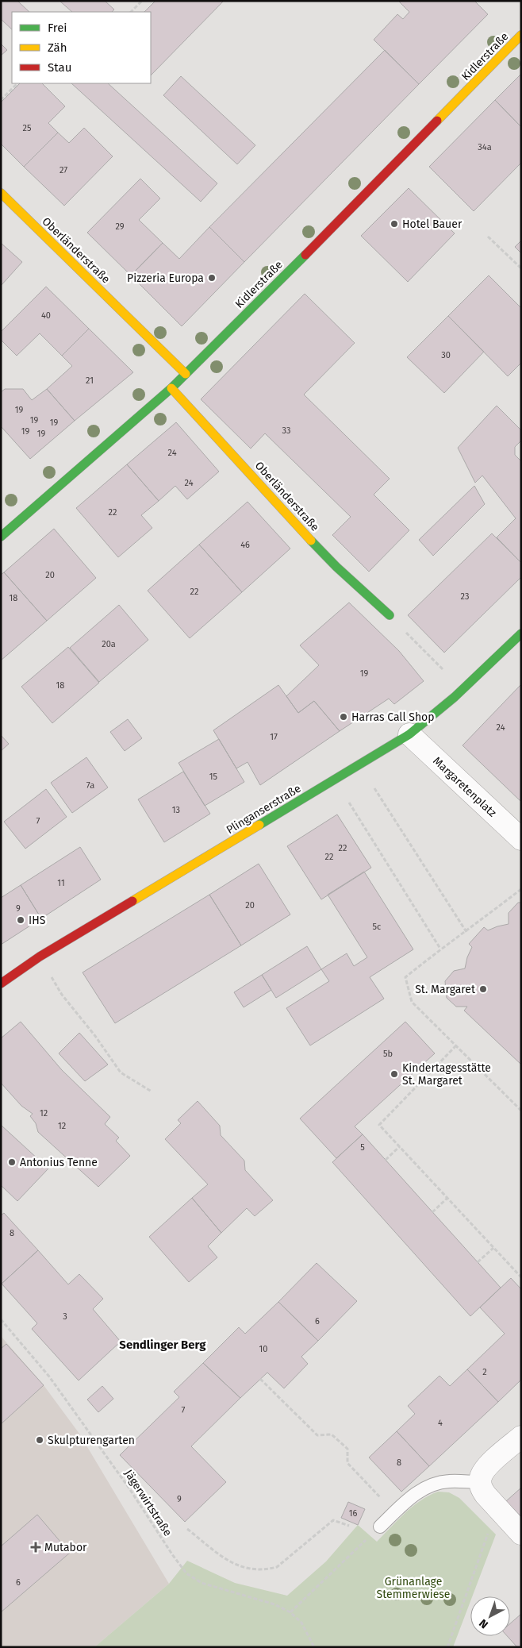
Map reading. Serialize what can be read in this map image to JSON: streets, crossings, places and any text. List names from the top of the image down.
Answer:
{
  "streets": {
    "street": [
      "Kidlerstraße",
      "Oberländerstraße",
      "Margaretenplatz",
      "Plinganserstraße"
    ],
    "path": ["Jägerwirtstraße"]
  },
  "crossings": [
    ["Kidlerstraße", "Oberländerstraße"],
    ["Margaretenplatz", "Plinganserstraße"]
  ],
  "districts": ["Sendlinger Berg"],
  "parks": ["Grünanlage Stemmerwiese"],
  "places": {
    "other": [
      "Hotel Bauer",
      "Pizzeria Europa",
      "Harras Call Shop",
      "IHS",
      "St. Margaret",
      "Kindertagesstätte St. Margaret",
      "Antonius Tenne",
      "Skulpturengarten"
    ],
    "health": ["Mutabor"]
  },
  "house_numbers": [
    "25",
    "34a",
    "27",
    "29",
    "40",
    "30",
    "21",
    "19",
    "19",
    "19",
    "33",
    "19",
    "19",
    "24",
    "24",
    "22",
    "46",
    "20",
    "22",
    "23",
    "18",
    "20a",
    "19",
    "18",
    "24",
    "17",
    "15",
    "7a",
    "13",
    "7",
    "22",
    "22",
    "11",
    "20",
    "9",
    "5c",
    "5b",
    "12",
    "12",
    "5",
    "8",
    "3",
    "6",
    "10",
    "2",
    "7",
    "4",
    "8",
    "9",
    "16",
    "6"
  ],
  "legend": ["Frei", "Zäh", "Stau"],
  "north": "bottom left"
}
